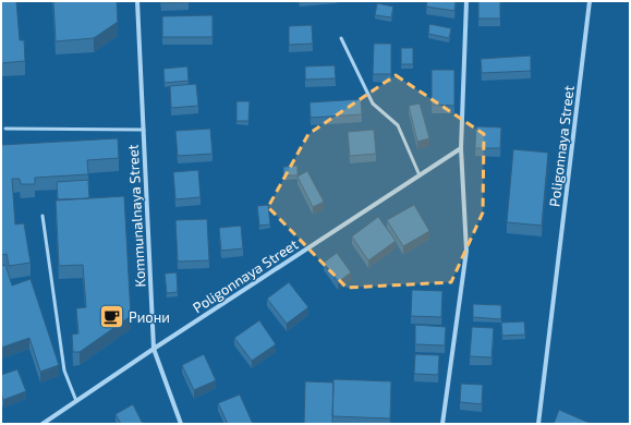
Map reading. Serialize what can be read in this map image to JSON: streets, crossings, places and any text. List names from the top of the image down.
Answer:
{
  "streets": {
    "street": ["Poligonnaya Street", "Kommunalnaya Street"]
  },
  "crossings": [
    ["Poligonnaya Street", "Kommunalnaya Street"]
  ],
  "places": {
    "cafe": ["Риони"]
  }
}
